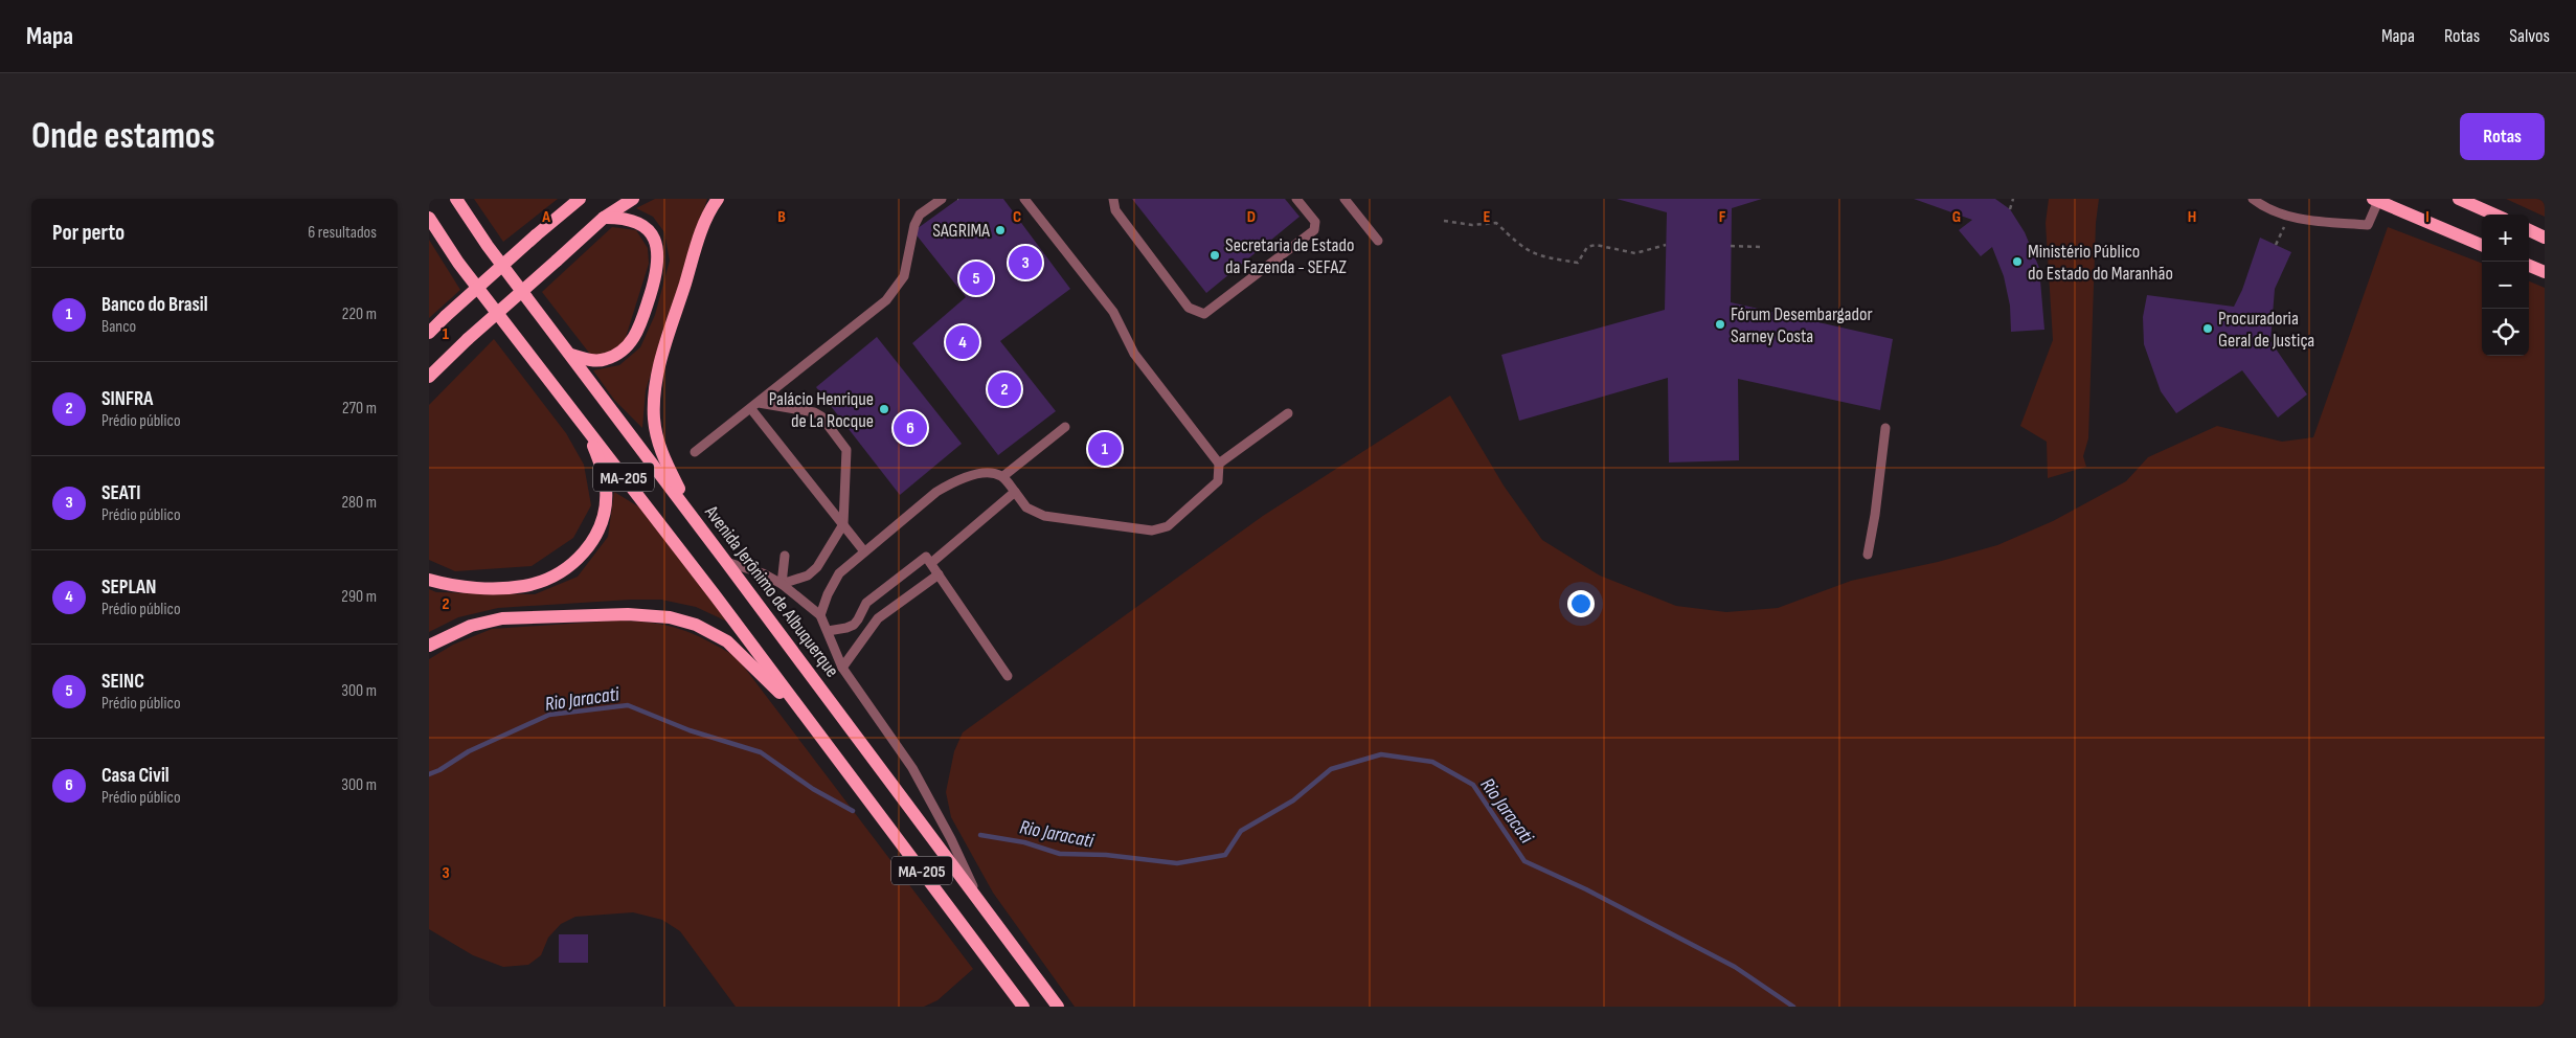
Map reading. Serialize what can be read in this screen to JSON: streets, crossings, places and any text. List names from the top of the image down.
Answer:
{
  "streets": {
    "main road": ["MA-205", "Avenida Jerônimo de Albuquerque"]
  },
  "water": ["Rio Jaracati"],
  "places": [
    "SAGRIMA",
    "Secretaria de Estado da Fazenda - SEFAZ",
    "Ministério Público do Estado do Maranhão",
    "Fórum Desembargador Sarney Costa",
    "Procuradoria Geral de Justiça",
    "Palácio Henrique de La Rocque"
  ],
  "page": {
    "header": "Mapa",
    "nav": ["Mapa", "Rotas", "Salvos"],
    "buttons": "Rotas",
    "title": "Onde estamos",
    "heading": ["Por perto", "6 resultados"],
    "map_buttons": ["+", "−"],
    "pins": [
      "3",
      "5",
      "4",
      "2",
      "6",
      "1"
    ],
    "list": [
      {
        "mark": "1",
        "name": "Banco do Brasil",
        "note": "Banco",
        "value": "220 m"
      },
      {
        "mark": "2",
        "name": "SINFRA",
        "note": "Prédio público",
        "value": "270 m"
      },
      {
        "mark": "3",
        "name": "SEATI",
        "note": "Prédio público",
        "value": "280 m"
      },
      {
        "mark": "4",
        "name": "SEPLAN",
        "note": "Prédio público",
        "value": "290 m"
      },
      {
        "mark": "5",
        "name": "SEINC",
        "note": "Prédio público",
        "value": "300 m"
      },
      {
        "mark": "6",
        "name": "Casa Civil",
        "note": "Prédio público",
        "value": "300 m"
      }
    ]
  },
  "grid": {
    "columns": [
      "A",
      "B",
      "C",
      "D",
      "E",
      "F",
      "G",
      "H",
      "I"
    ],
    "rows": ["1", "2", "3"]
  }
}
